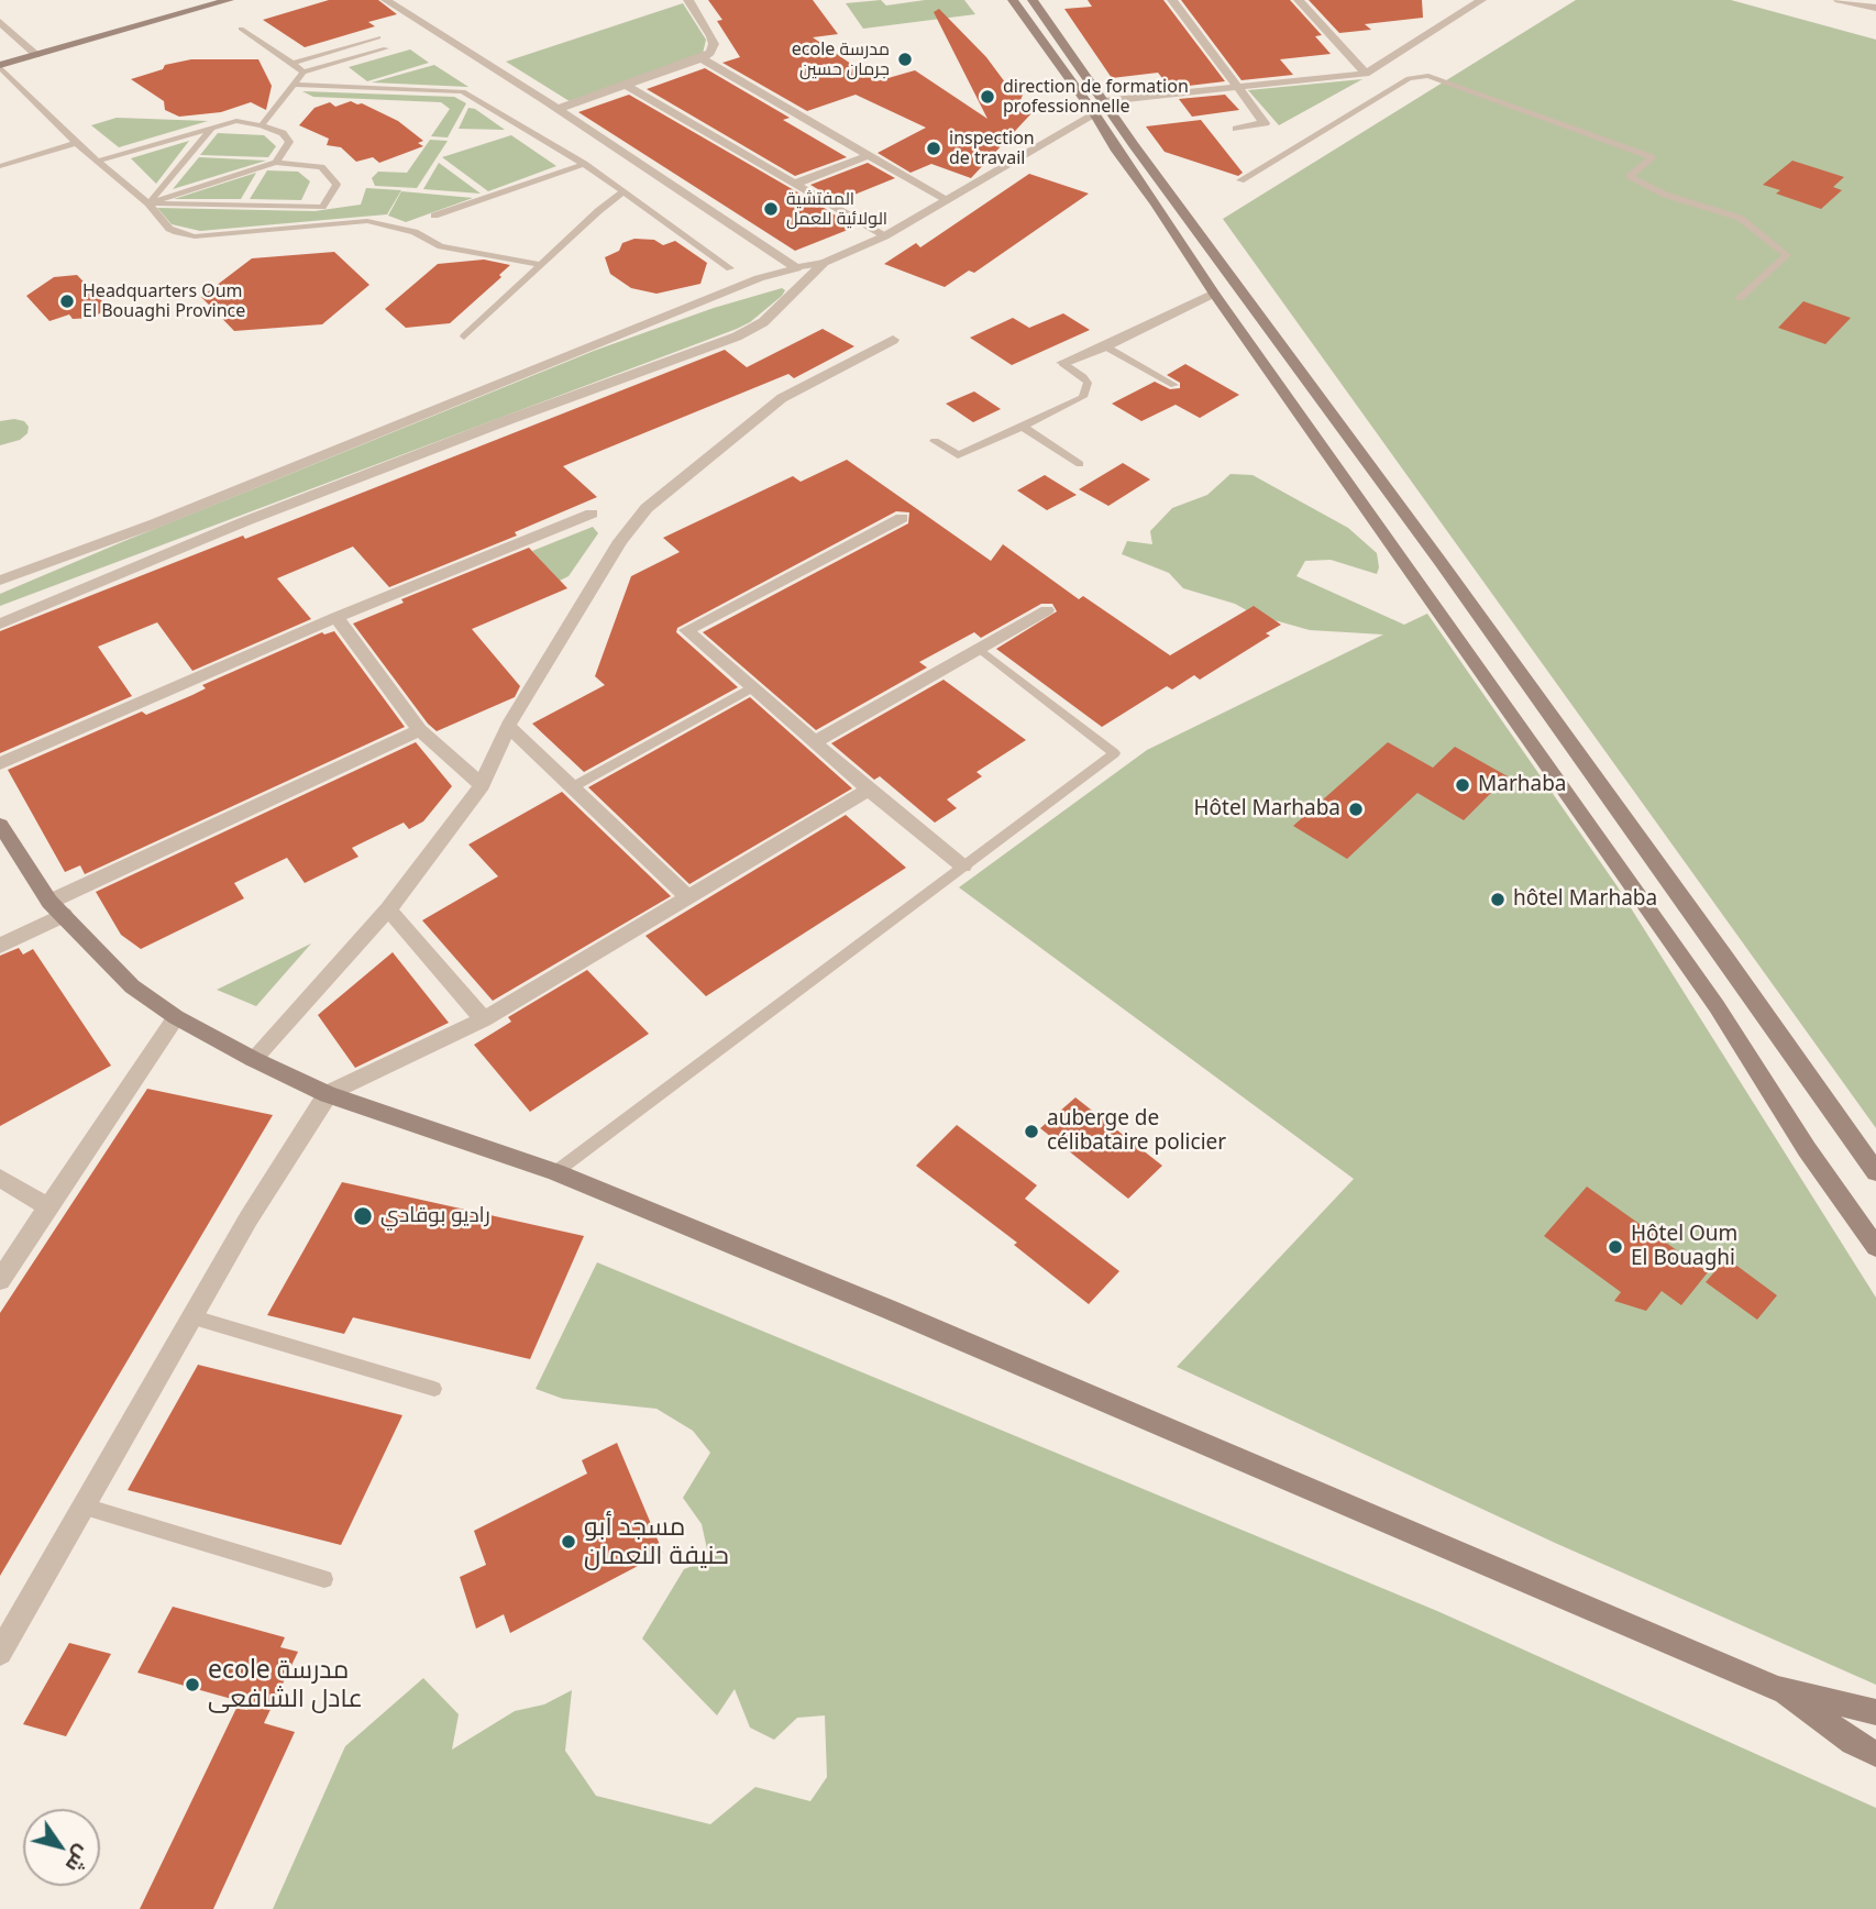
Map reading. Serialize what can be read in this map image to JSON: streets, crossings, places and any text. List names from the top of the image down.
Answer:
{
  "places": [
    "ecole مدرسة جرمان حسين",
    "direction de formation professionnelle",
    "inspection de travail",
    "المفتشية الولائية للعمل",
    "Headquarters Oum El Bouaghi Province",
    "Marhaba",
    "Hôtel Marhaba",
    "hôtel Marhaba",
    "auberge de célibataire policier",
    "راديو بوقادي",
    "Hôtel Oum El Bouaghi",
    "مسجد أبو حنيفة النعمان",
    "ecole مدرسة عادل الشافعى"
  ],
  "north": "bottom right"
}
